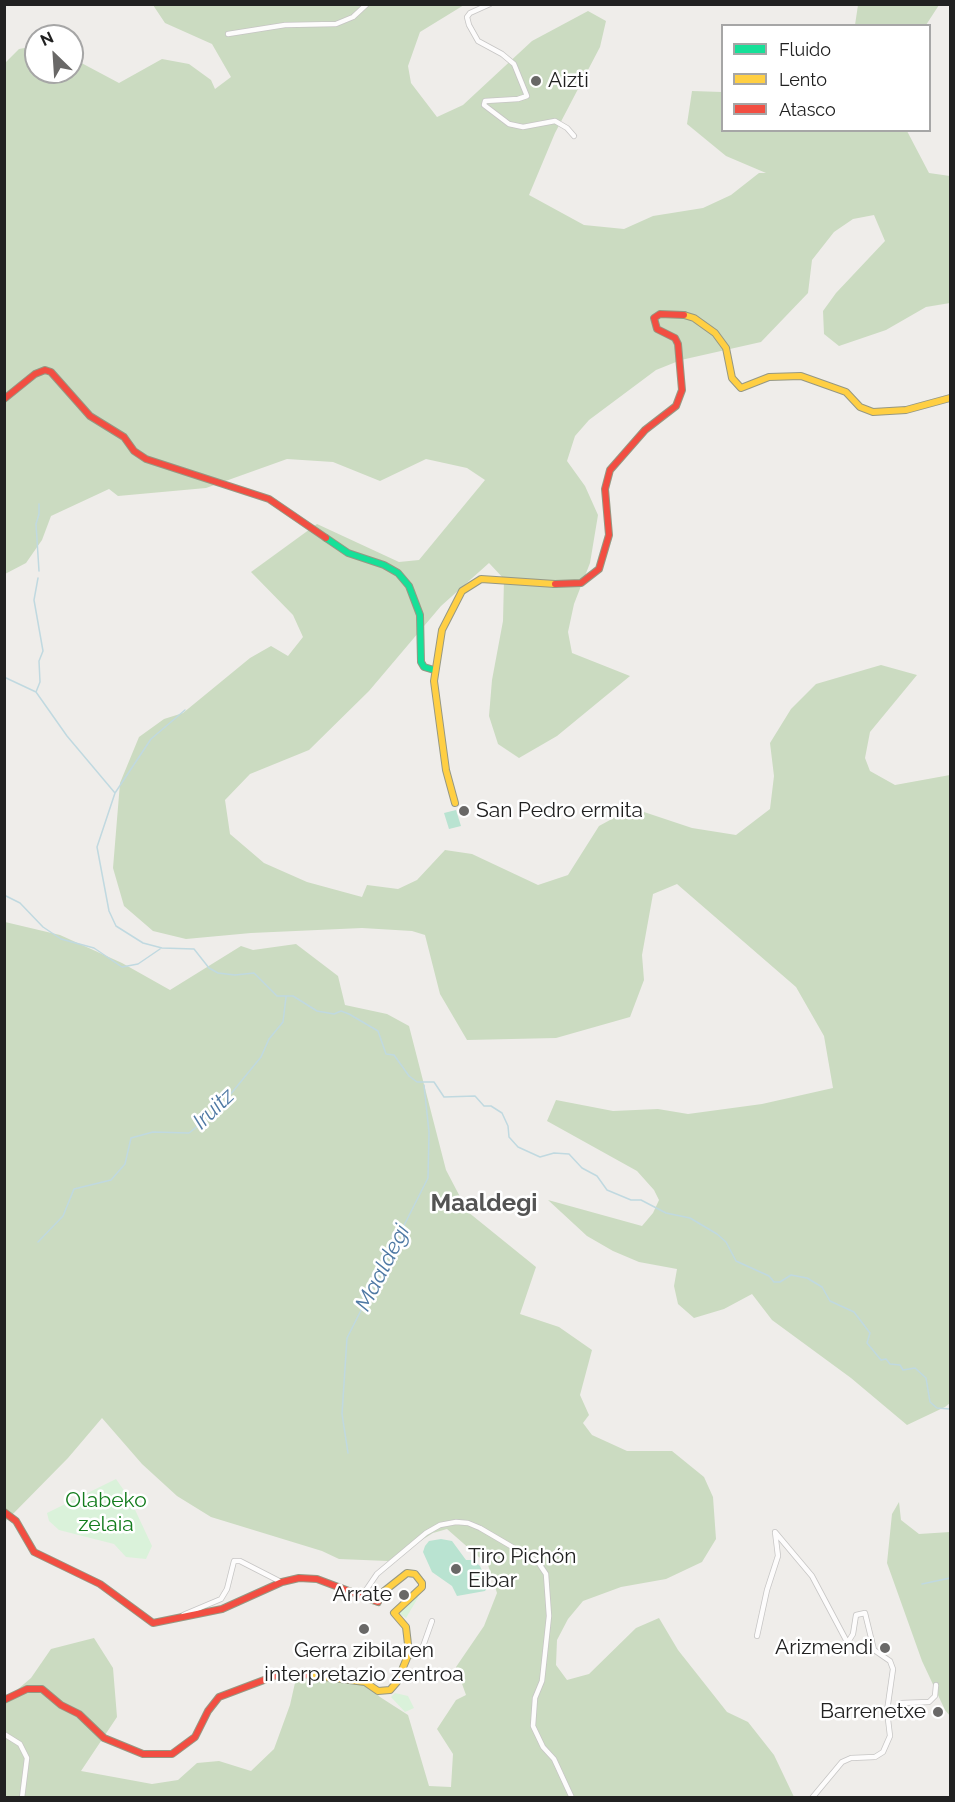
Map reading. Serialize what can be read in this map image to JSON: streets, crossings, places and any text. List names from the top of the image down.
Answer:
{
  "districts": ["Maaldegi"],
  "water": ["Iruitz", "Maaldegi"],
  "parks": ["Olabeko zelaia"],
  "places": [
    "Aizti",
    "San Pedro ermita",
    "Tiro Pichón Eibar",
    "Arrate",
    "Gerra zibilaren interpretazio zentroa",
    "Arizmendi",
    "Barrenetxe"
  ],
  "legend": ["Fluido", "Lento", "Atasco"],
  "north": "top left"
}
